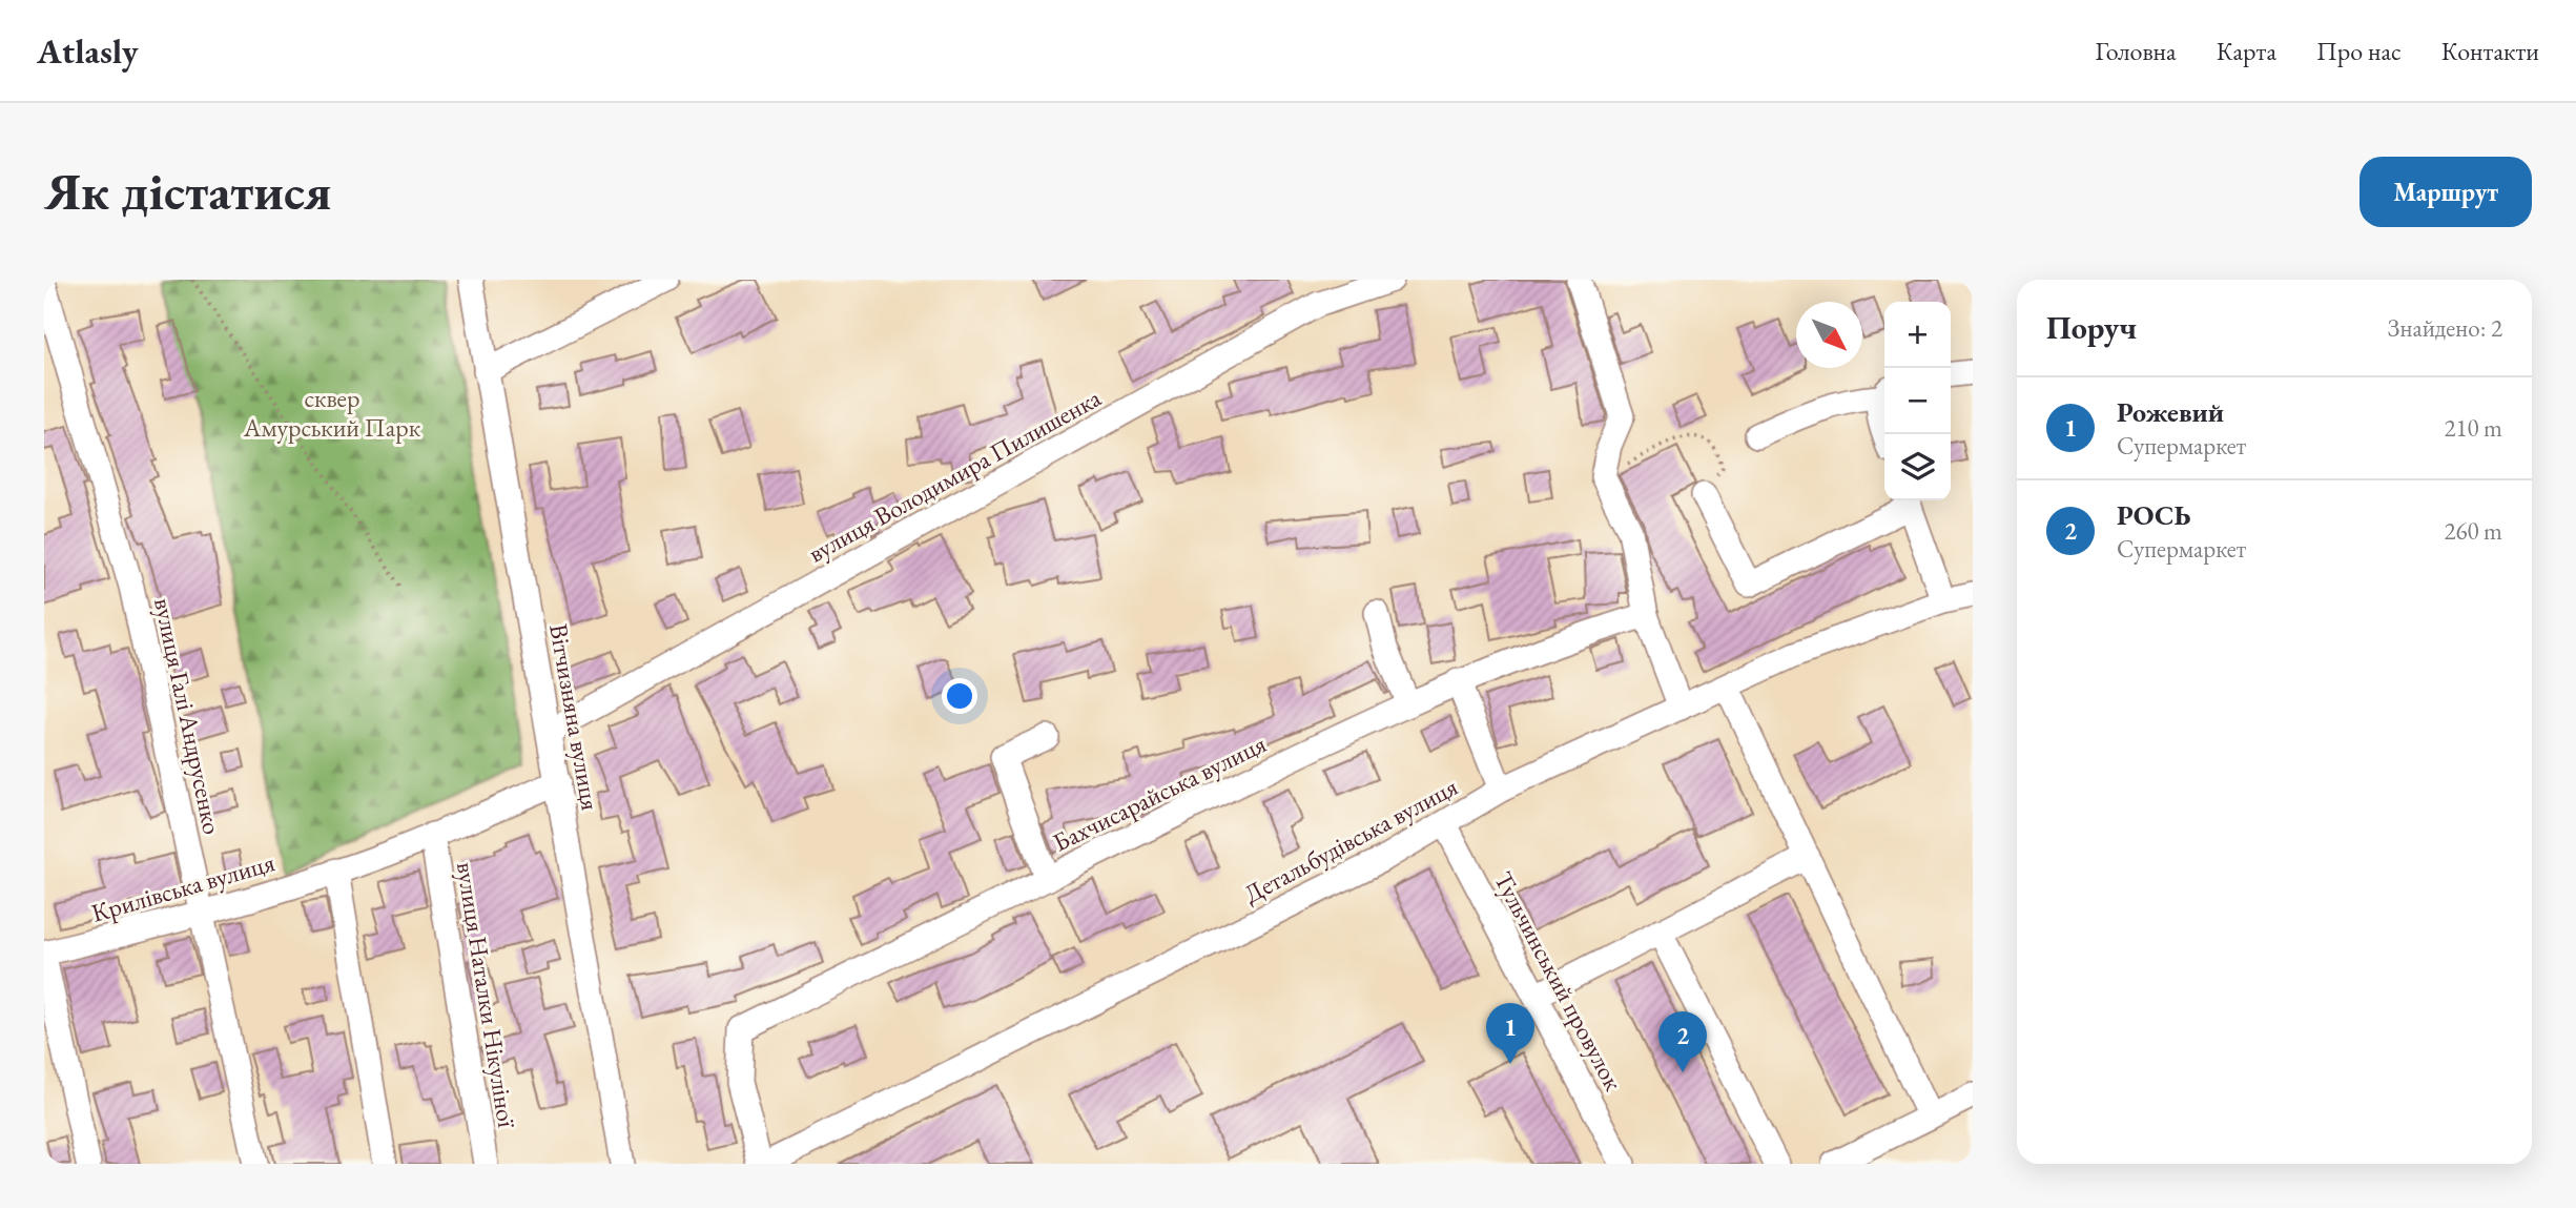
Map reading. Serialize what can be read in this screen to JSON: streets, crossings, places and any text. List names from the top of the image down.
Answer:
{
  "streets": {
    "street": [
      "вулиця Володимира Пилишенка",
      "вулиця Галі Андрусенко",
      "Вітчизняна вулиця",
      "Бахчисарайська вулиця",
      "Детальбудівська вулиця",
      "Крилівська вулиця",
      "Тульчинський провулок",
      "вулиця Наталки Нікуліної"
    ]
  },
  "crossings": [
    ["вулиця Володимира Пилишенка", "Вітчизняна вулиця"],
    ["вулиця Галі Андрусенко", "Крилівська вулиця"],
    ["Вітчизняна вулиця", "Крилівська вулиця"],
    ["Бахчисарайська вулиця", "Детальбудівська вулиця"],
    ["Детальбудівська вулиця", "Тульчинський провулок"],
    ["Крилівська вулиця", "вулиця Наталки Нікуліної"]
  ],
  "parks": ["сквер Амурський Парк"],
  "north": "bottom right",
  "page": {
    "header": "Atlasly",
    "nav": [
      "Головна",
      "Карта",
      "Про нас",
      "Контакти"
    ],
    "buttons": "Маршрут",
    "title": "Як дістатися",
    "heading": ["Поруч", "Знайдено: 2"],
    "map_buttons": ["+", "−"],
    "list": [
      {
        "mark": "1",
        "name": "Рожевий",
        "note": "Супермаркет",
        "value": "210 m"
      },
      {
        "mark": "2",
        "name": "РОСЬ",
        "note": "Супермаркет",
        "value": "260 m"
      }
    ],
    "pins": ["1", "2"]
  }
}
